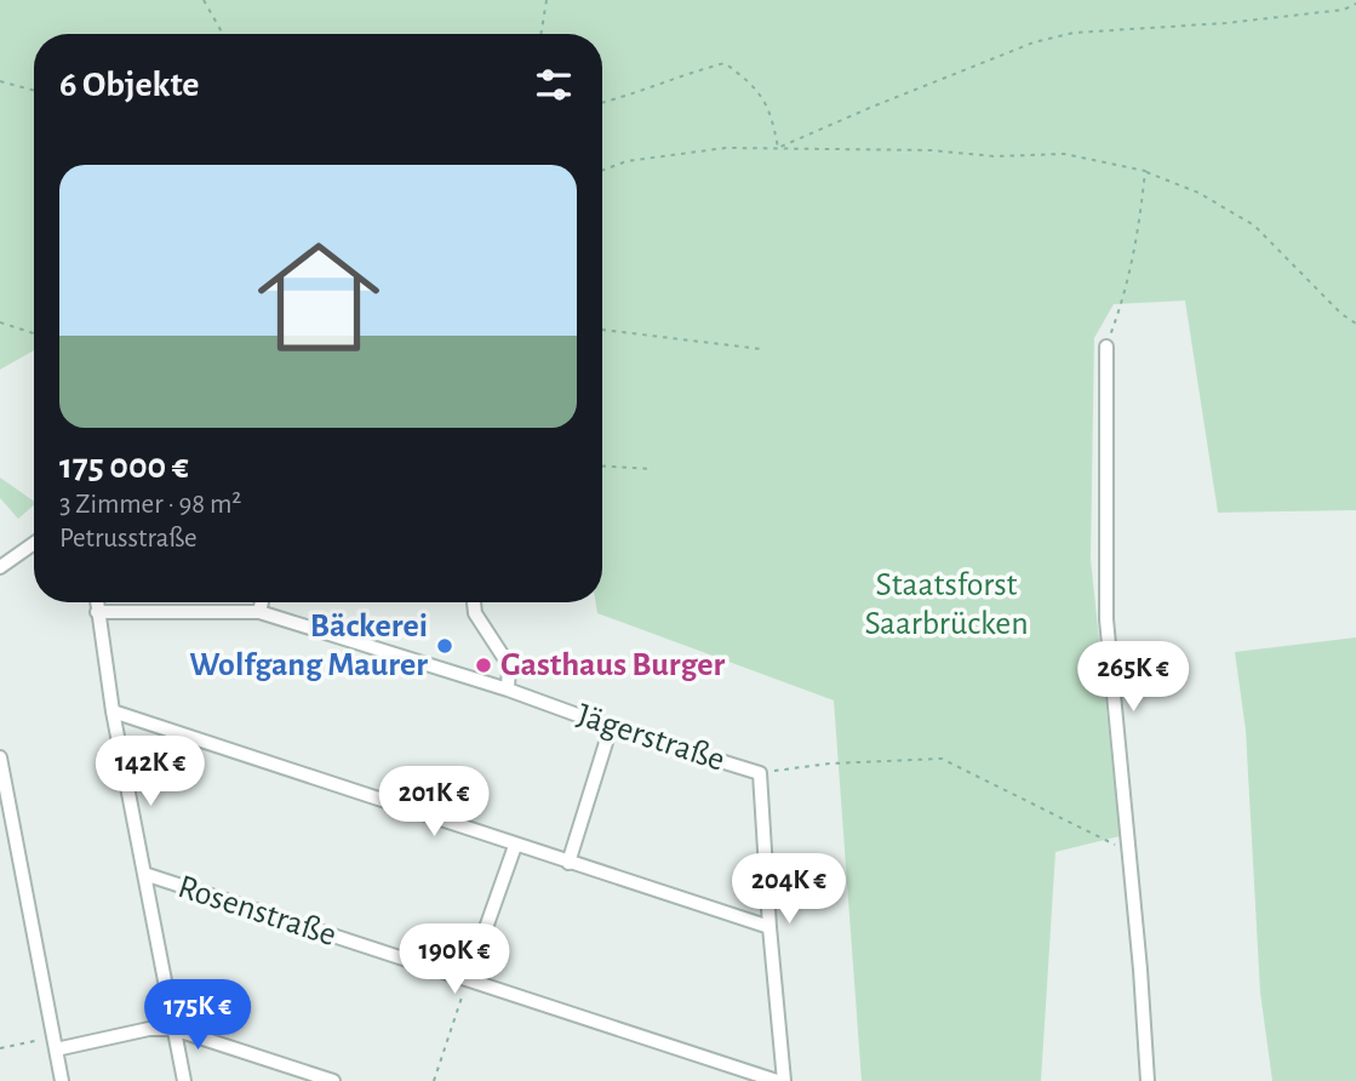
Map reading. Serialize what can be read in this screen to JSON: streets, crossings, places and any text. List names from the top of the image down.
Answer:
{
  "streets": {
    "street": ["Jägerstraße", "Rosenstraße"]
  },
  "parks": ["Staatsforst Saarbrücken"],
  "places": ["Bäckerei Wolfgang Maurer", "Gasthaus Burger"],
  "page": {
    "heading": "6 Objekte",
    "list": [
      {
        "name": "175 000 €",
        "note": "3 Zimmer · 98 m² · Petrusstraße"
      }
    ],
    "price": [
      "265K €",
      "142K €",
      "201K €",
      "204K €",
      "190K €",
      "175K €"
    ]
  }
}
